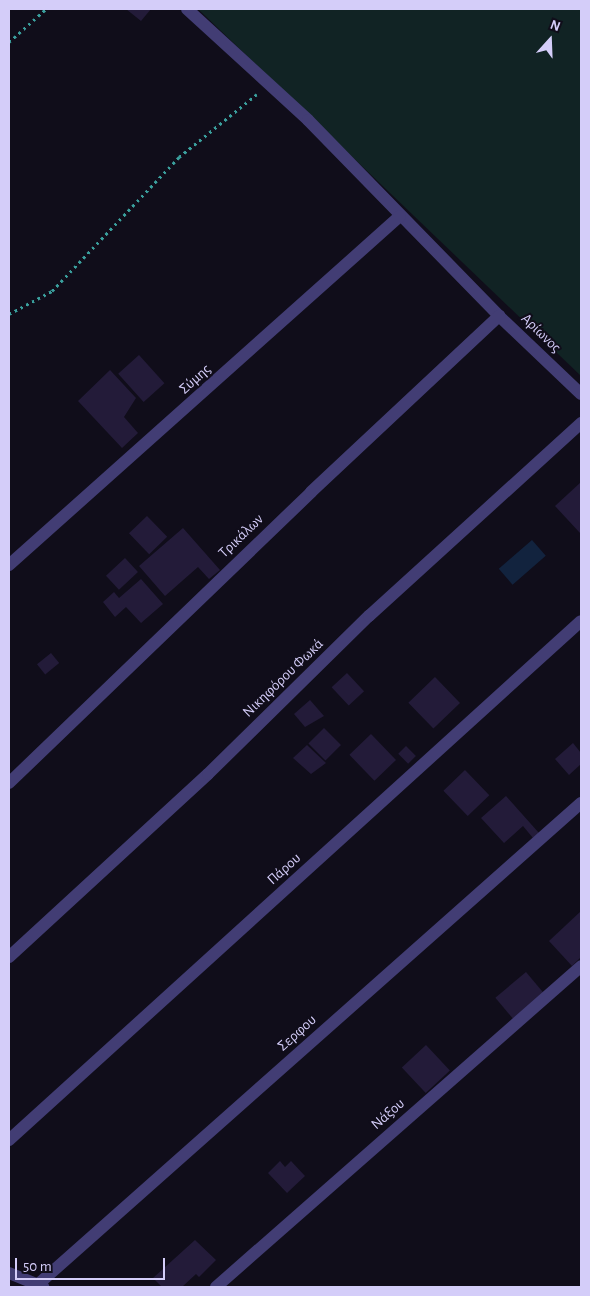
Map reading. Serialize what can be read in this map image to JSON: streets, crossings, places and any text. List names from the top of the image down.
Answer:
{
  "streets": {
    "street": [
      "Αρίωνος",
      "Σύμης",
      "Τρικάλων",
      "Νικηφόρου Φωκά",
      "Πάρου",
      "Σερφου",
      "Νάξου"
    ]
  },
  "crossings": [
    ["Αρίωνος", "Σύμης"],
    ["Αρίωνος", "Τρικάλων"]
  ],
  "scale_bar": "50 m",
  "north": "top"
}
